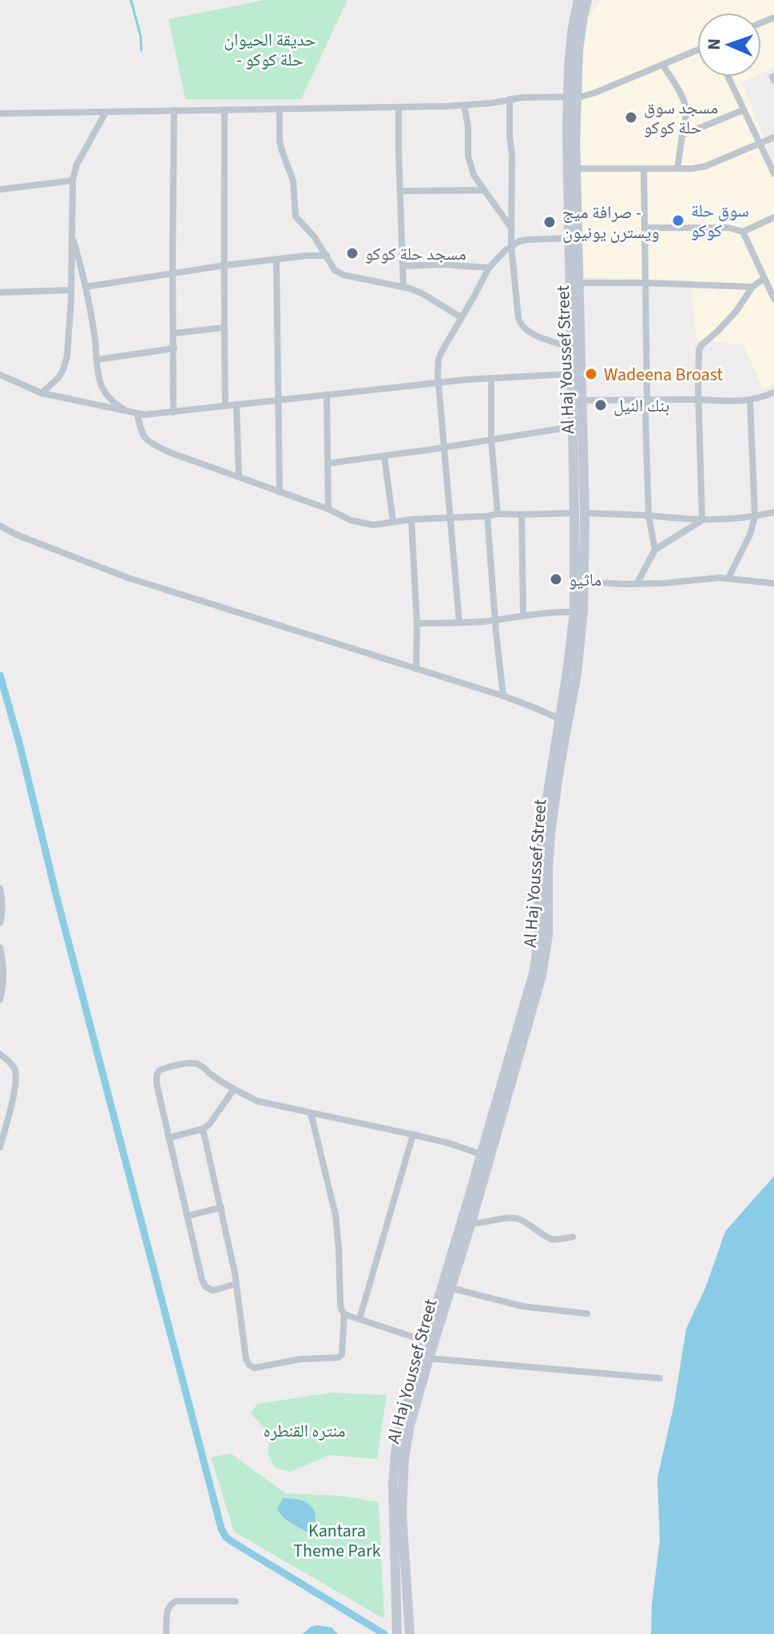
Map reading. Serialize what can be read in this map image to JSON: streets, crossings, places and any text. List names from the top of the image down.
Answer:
{
  "streets": {
    "main road": ["Al Haj Youssef Street"]
  },
  "parks": ["حديقة الحيوان - حلة كوكو", "منتره القنطره", "Kantara Theme Park"],
  "places": [
    "مسجد سوق حلة كوكو",
    "سوق حلة كوكو",
    "صرافة ميج - ويسترن يونيون",
    "مسجد حلة كوكو",
    "Wadeena Broast",
    "بنك النيل",
    "ماثيو"
  ],
  "north": "left"
}
